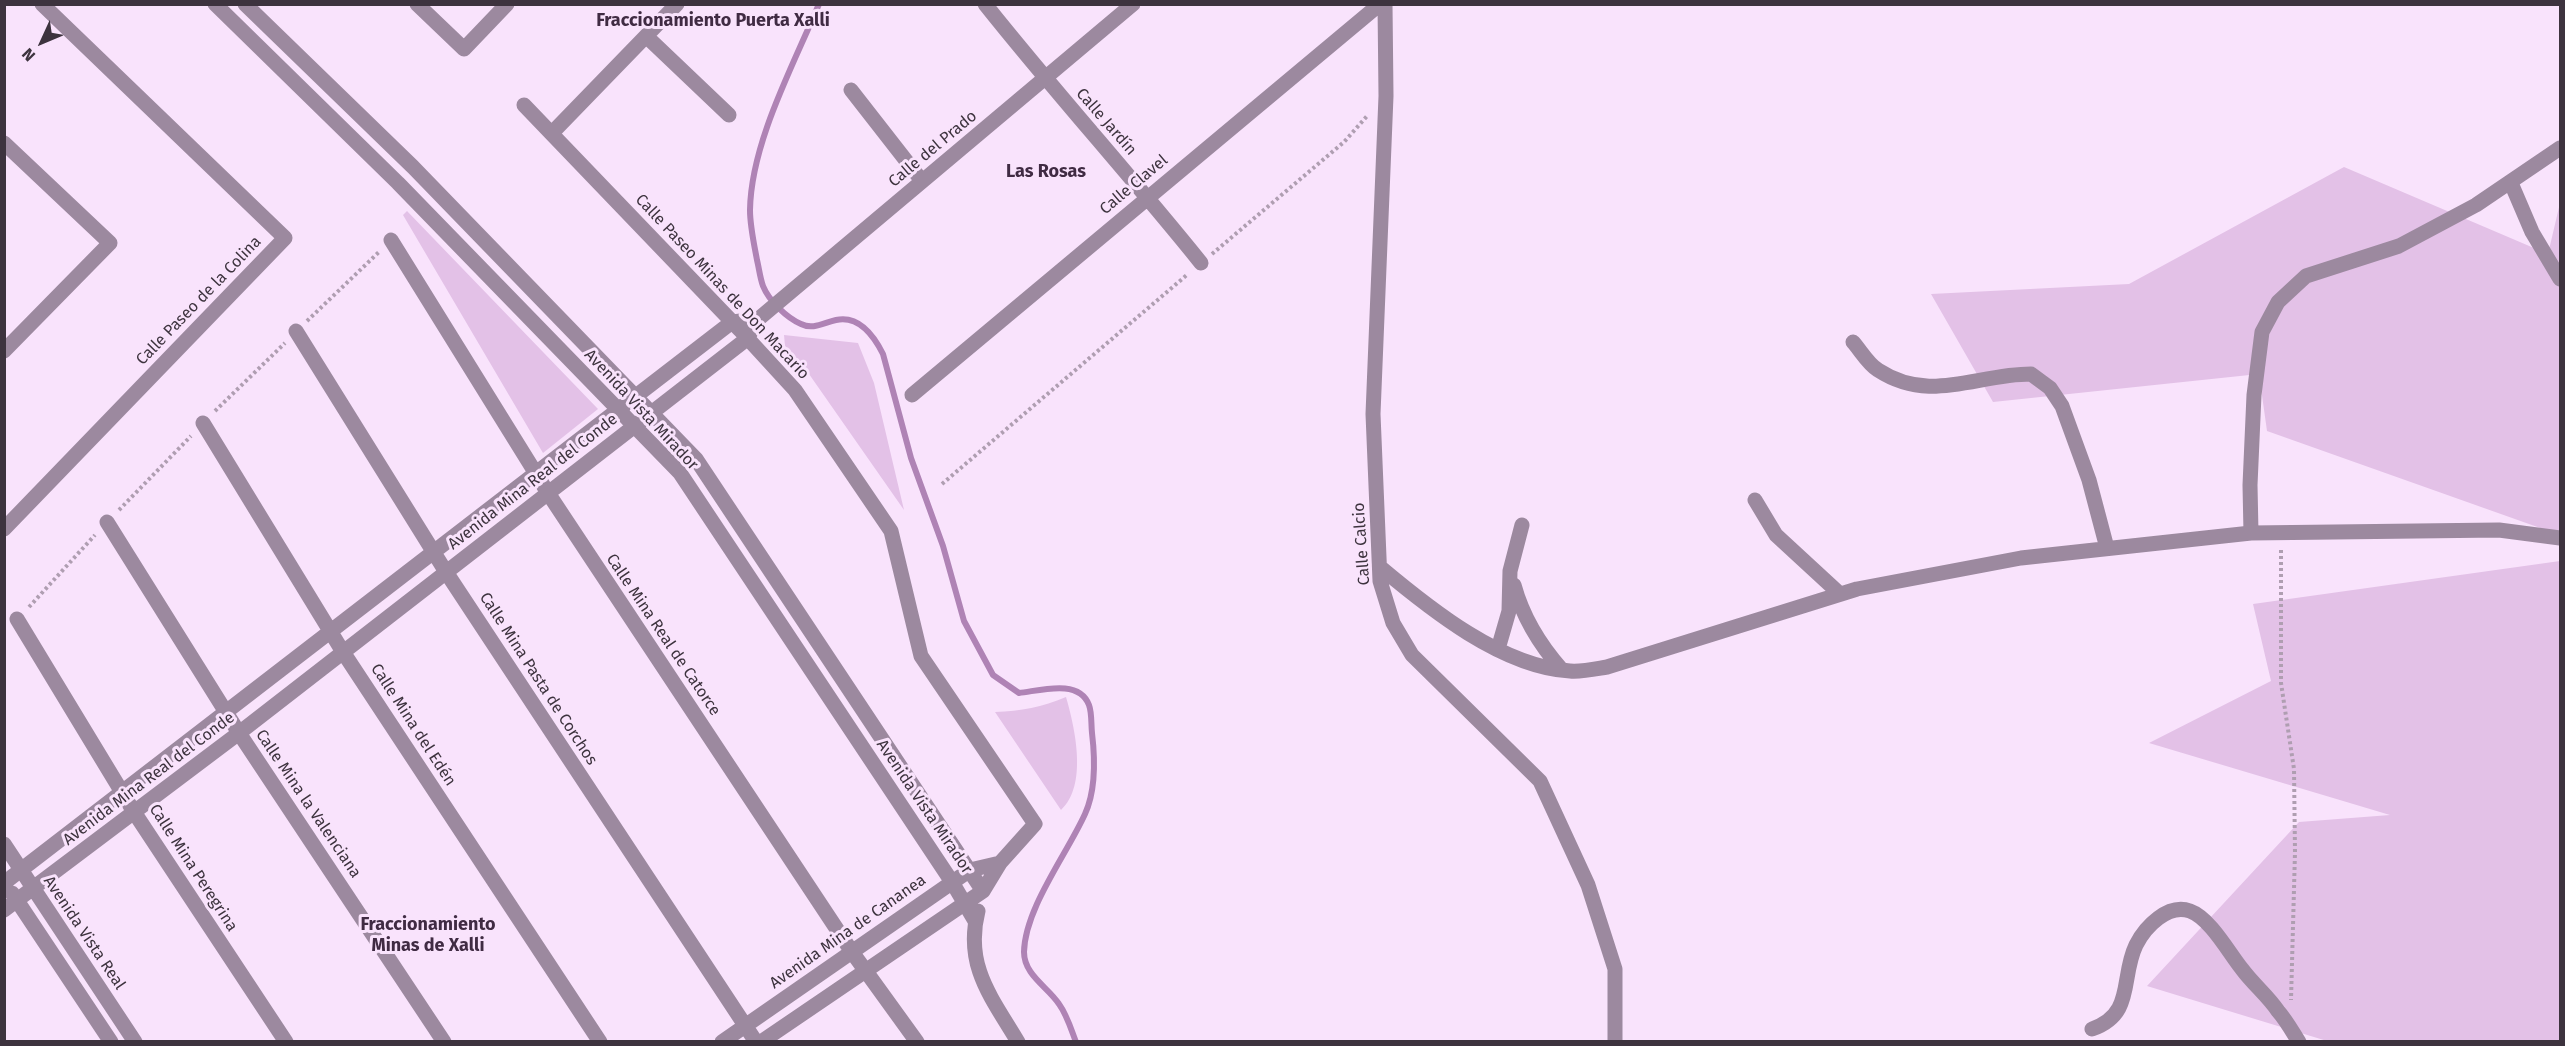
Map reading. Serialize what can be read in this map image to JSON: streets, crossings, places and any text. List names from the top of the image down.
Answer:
{
  "streets": {
    "street": [
      "Calle Jardín",
      "Calle del Prado",
      "Calle Clavel",
      "Calle Paseo Minas de Don Macario",
      "Calle Paseo de la Colina",
      "Avenida Vista Mirador",
      "Avenida Mina Real del Conde",
      "Calle Calcio",
      "Calle Mina Real de Catorce",
      "Calle Mina Pasta de Corchos",
      "Calle Mina del Edén",
      "Calle Mina la Valenciana",
      "Calle Mina Peregrina",
      "Avenida Mina de Cananea",
      "Avenida Vista Real"
    ]
  },
  "crossings": [
    ["Calle Jardín", "Calle del Prado"],
    ["Calle Jardín", "Calle Clavel"],
    ["Calle del Prado", "Avenida Mina Real del Conde"],
    ["Calle Paseo Minas de Don Macario", "Avenida Mina Real del Conde"],
    ["Calle Paseo Minas de Don Macario", "Avenida Mina de Cananea"],
    ["Avenida Vista Mirador", "Avenida Mina Real del Conde"],
    ["Avenida Vista Mirador", "Avenida Mina de Cananea"],
    ["Avenida Mina Real del Conde", "Calle Mina Real de Catorce"],
    ["Avenida Mina Real del Conde", "Calle Mina Pasta de Corchos"],
    ["Avenida Mina Real del Conde", "Calle Mina del Edén"],
    ["Avenida Mina Real del Conde", "Calle Mina la Valenciana"],
    ["Avenida Mina Real del Conde", "Calle Mina Peregrina"],
    ["Avenida Mina Real del Conde", "Avenida Vista Real"],
    ["Calle Mina Real de Catorce", "Avenida Mina de Cananea"],
    ["Calle Mina Pasta de Corchos", "Avenida Mina de Cananea"]
  ],
  "districts": ["Fraccionamiento Puerta Xalli", "Las Rosas", "Fraccionamiento Minas de Xalli"],
  "north": "bottom left"
}
